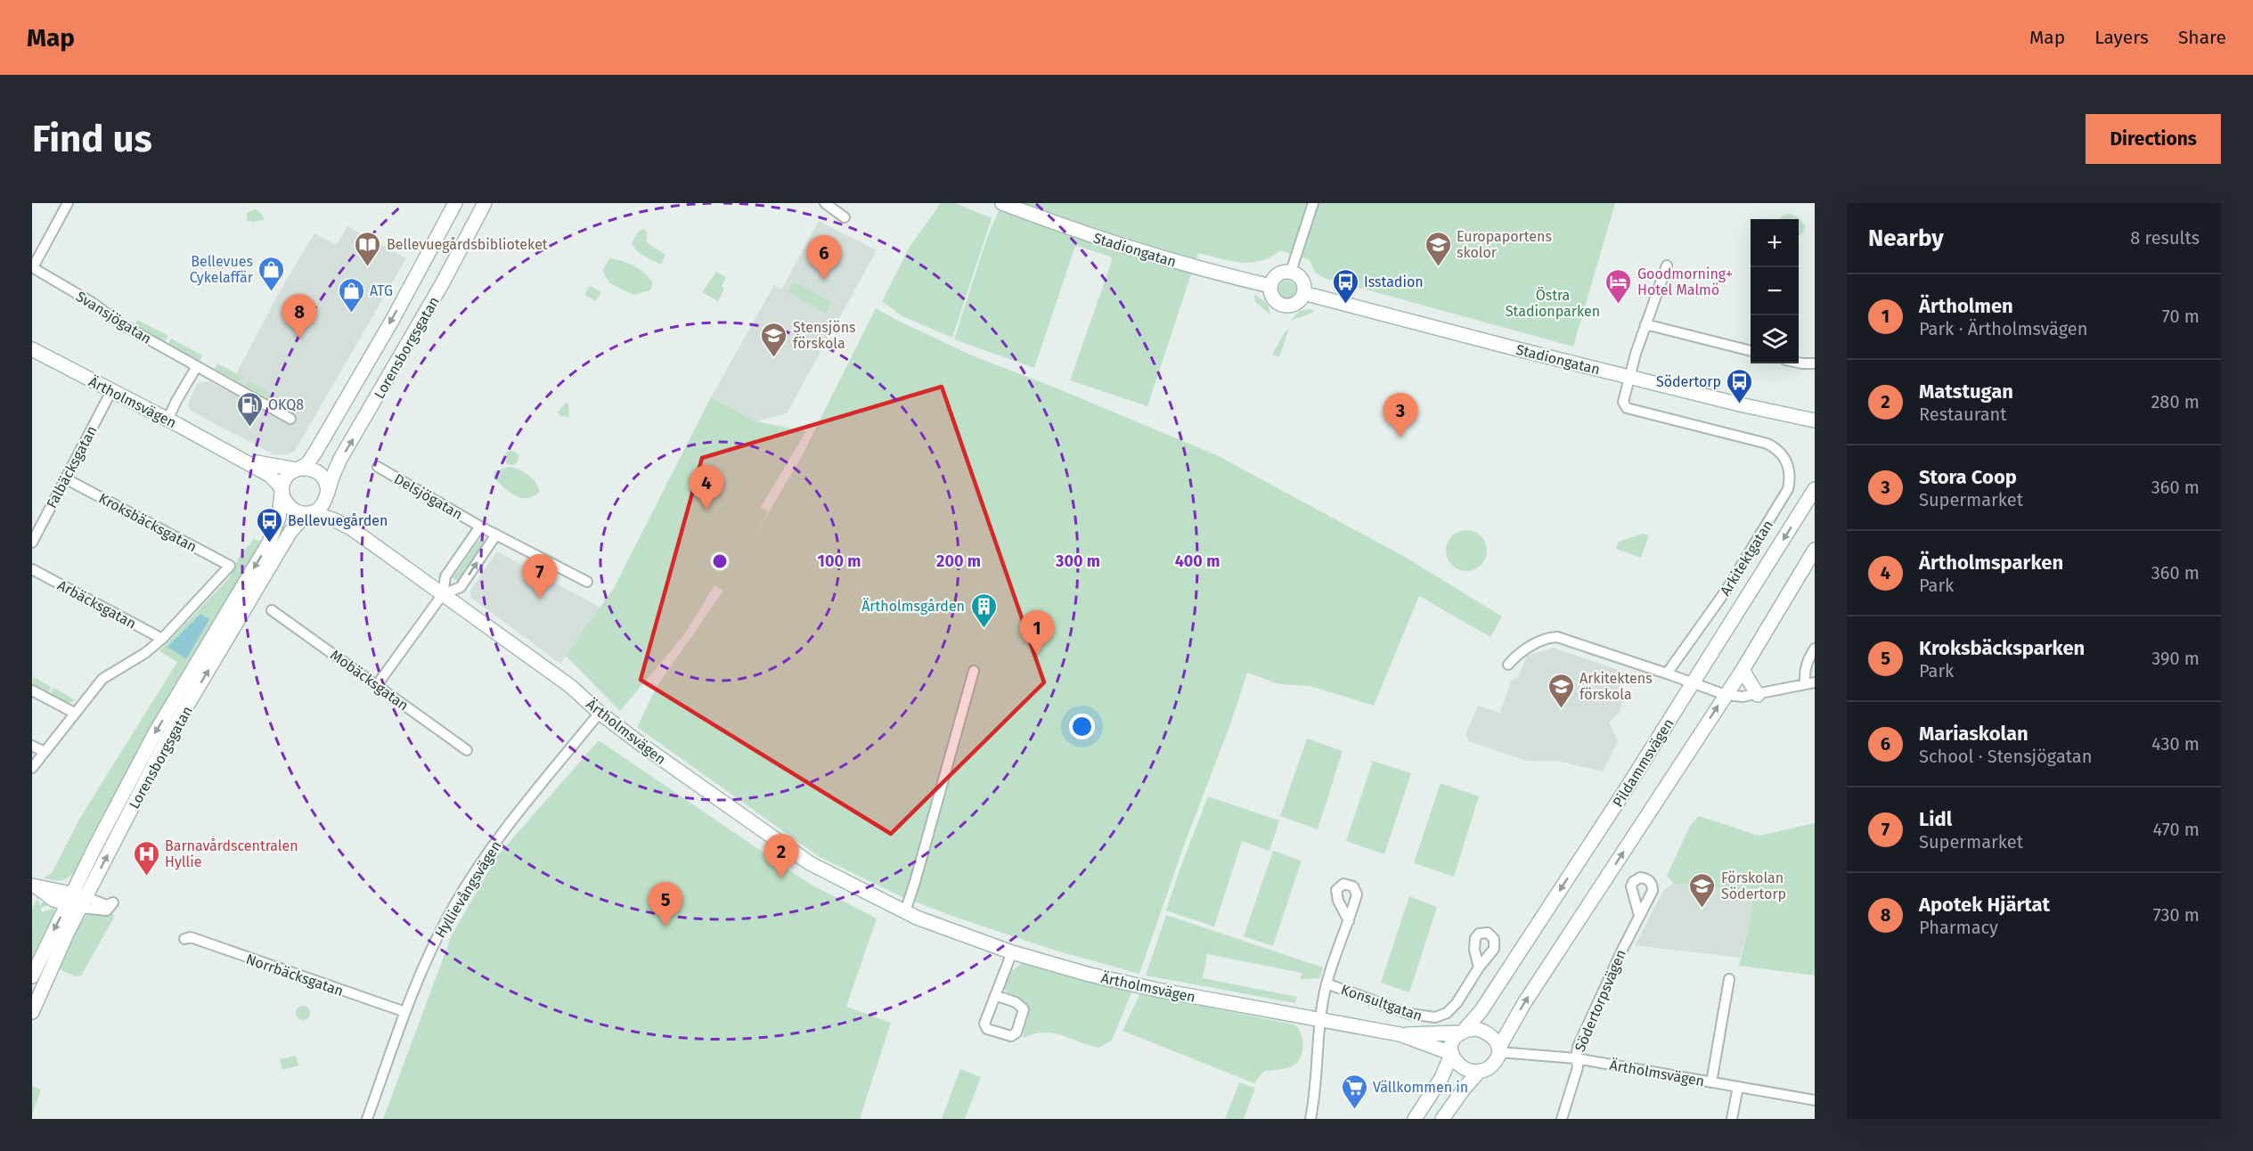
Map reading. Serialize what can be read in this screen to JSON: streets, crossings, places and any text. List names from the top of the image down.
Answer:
{
  "streets": {
    "main road": [
      "Stadiongatan",
      "Lorensborgsgatan",
      "Ärtholmsvägen",
      "Pildammsvägen"
    ],
    "street": [
      "Svansjögatan",
      "Falbäcksgatan",
      "Delsjögatan",
      "Kroksbäcksgatan",
      "Arkitektgatan",
      "Arbäcksgatan",
      "Mobäcksgatan",
      "Hyllievångsvägen",
      "Norrbäcksgatan",
      "Södertorpsvägen",
      "Konsultgatan"
    ]
  },
  "crossings": [
    ["Stadiongatan", "Arkitektgatan"],
    ["Lorensborgsgatan", "Ärtholmsvägen"],
    ["Ärtholmsvägen", "Falbäcksgatan"],
    ["Ärtholmsvägen", "Delsjögatan"],
    ["Ärtholmsvägen", "Pildammsvägen"],
    ["Ärtholmsvägen", "Hyllievångsvägen"],
    ["Ärtholmsvägen", "Södertorpsvägen"],
    ["Falbäcksgatan", "Kroksbäcksgatan"],
    ["Kroksbäcksgatan", "Arbäcksgatan"],
    ["Hyllievångsvägen", "Norrbäcksgatan"]
  ],
  "parks": ["Östra Stadionparken"],
  "places": {
    "library": ["Bellevuegårdsbiblioteket"],
    "school or university": [
      "Europaportens skolor",
      "Stensjöns förskola",
      "Arkitektens förskola",
      "Förskolan Södertorp"
    ],
    "shop": ["Bellevues Cykelaffär", "ATG"],
    "bus stop": ["Isstadion", "Södertorp", "Bellevuegården"],
    "hotel": ["Goodmorning+ Hotel Malmö"],
    "fuel station": ["OKQ8"],
    "building": ["Ärtholmsgården"],
    "hospital": ["Barnavårdscentralen Hyllie"],
    "supermarket": ["Vällkommen in"]
  },
  "page": {
    "header": "Map",
    "nav": ["Map", "Layers", "Share"],
    "buttons": "Directions",
    "title": "Find us",
    "heading": ["Nearby", "8 results"],
    "map_buttons": ["+", "−"],
    "pins": [
      "6",
      "8",
      "3",
      "4",
      "7",
      "1",
      "2",
      "5"
    ],
    "list": [
      {
        "mark": "1",
        "name": "Ärtholmen",
        "note": "Park · Ärtholmsvägen",
        "value": "70 m"
      },
      {
        "mark": "2",
        "name": "Matstugan",
        "note": "Restaurant",
        "value": "280 m"
      },
      {
        "mark": "3",
        "name": "Stora Coop",
        "note": "Supermarket",
        "value": "360 m"
      },
      {
        "mark": "4",
        "name": "Ärtholmsparken",
        "note": "Park",
        "value": "360 m"
      },
      {
        "mark": "5",
        "name": "Kroksbäcksparken",
        "note": "Park",
        "value": "390 m"
      },
      {
        "mark": "6",
        "name": "Mariaskolan",
        "note": "School · Stensjögatan",
        "value": "430 m"
      },
      {
        "mark": "7",
        "name": "Lidl",
        "note": "Supermarket",
        "value": "470 m"
      },
      {
        "mark": "8",
        "name": "Apotek Hjärtat",
        "note": "Pharmacy",
        "value": "730 m"
      }
    ]
  },
  "rings": [
    "100 m",
    "200 m",
    "300 m",
    "400 m"
  ]
}
